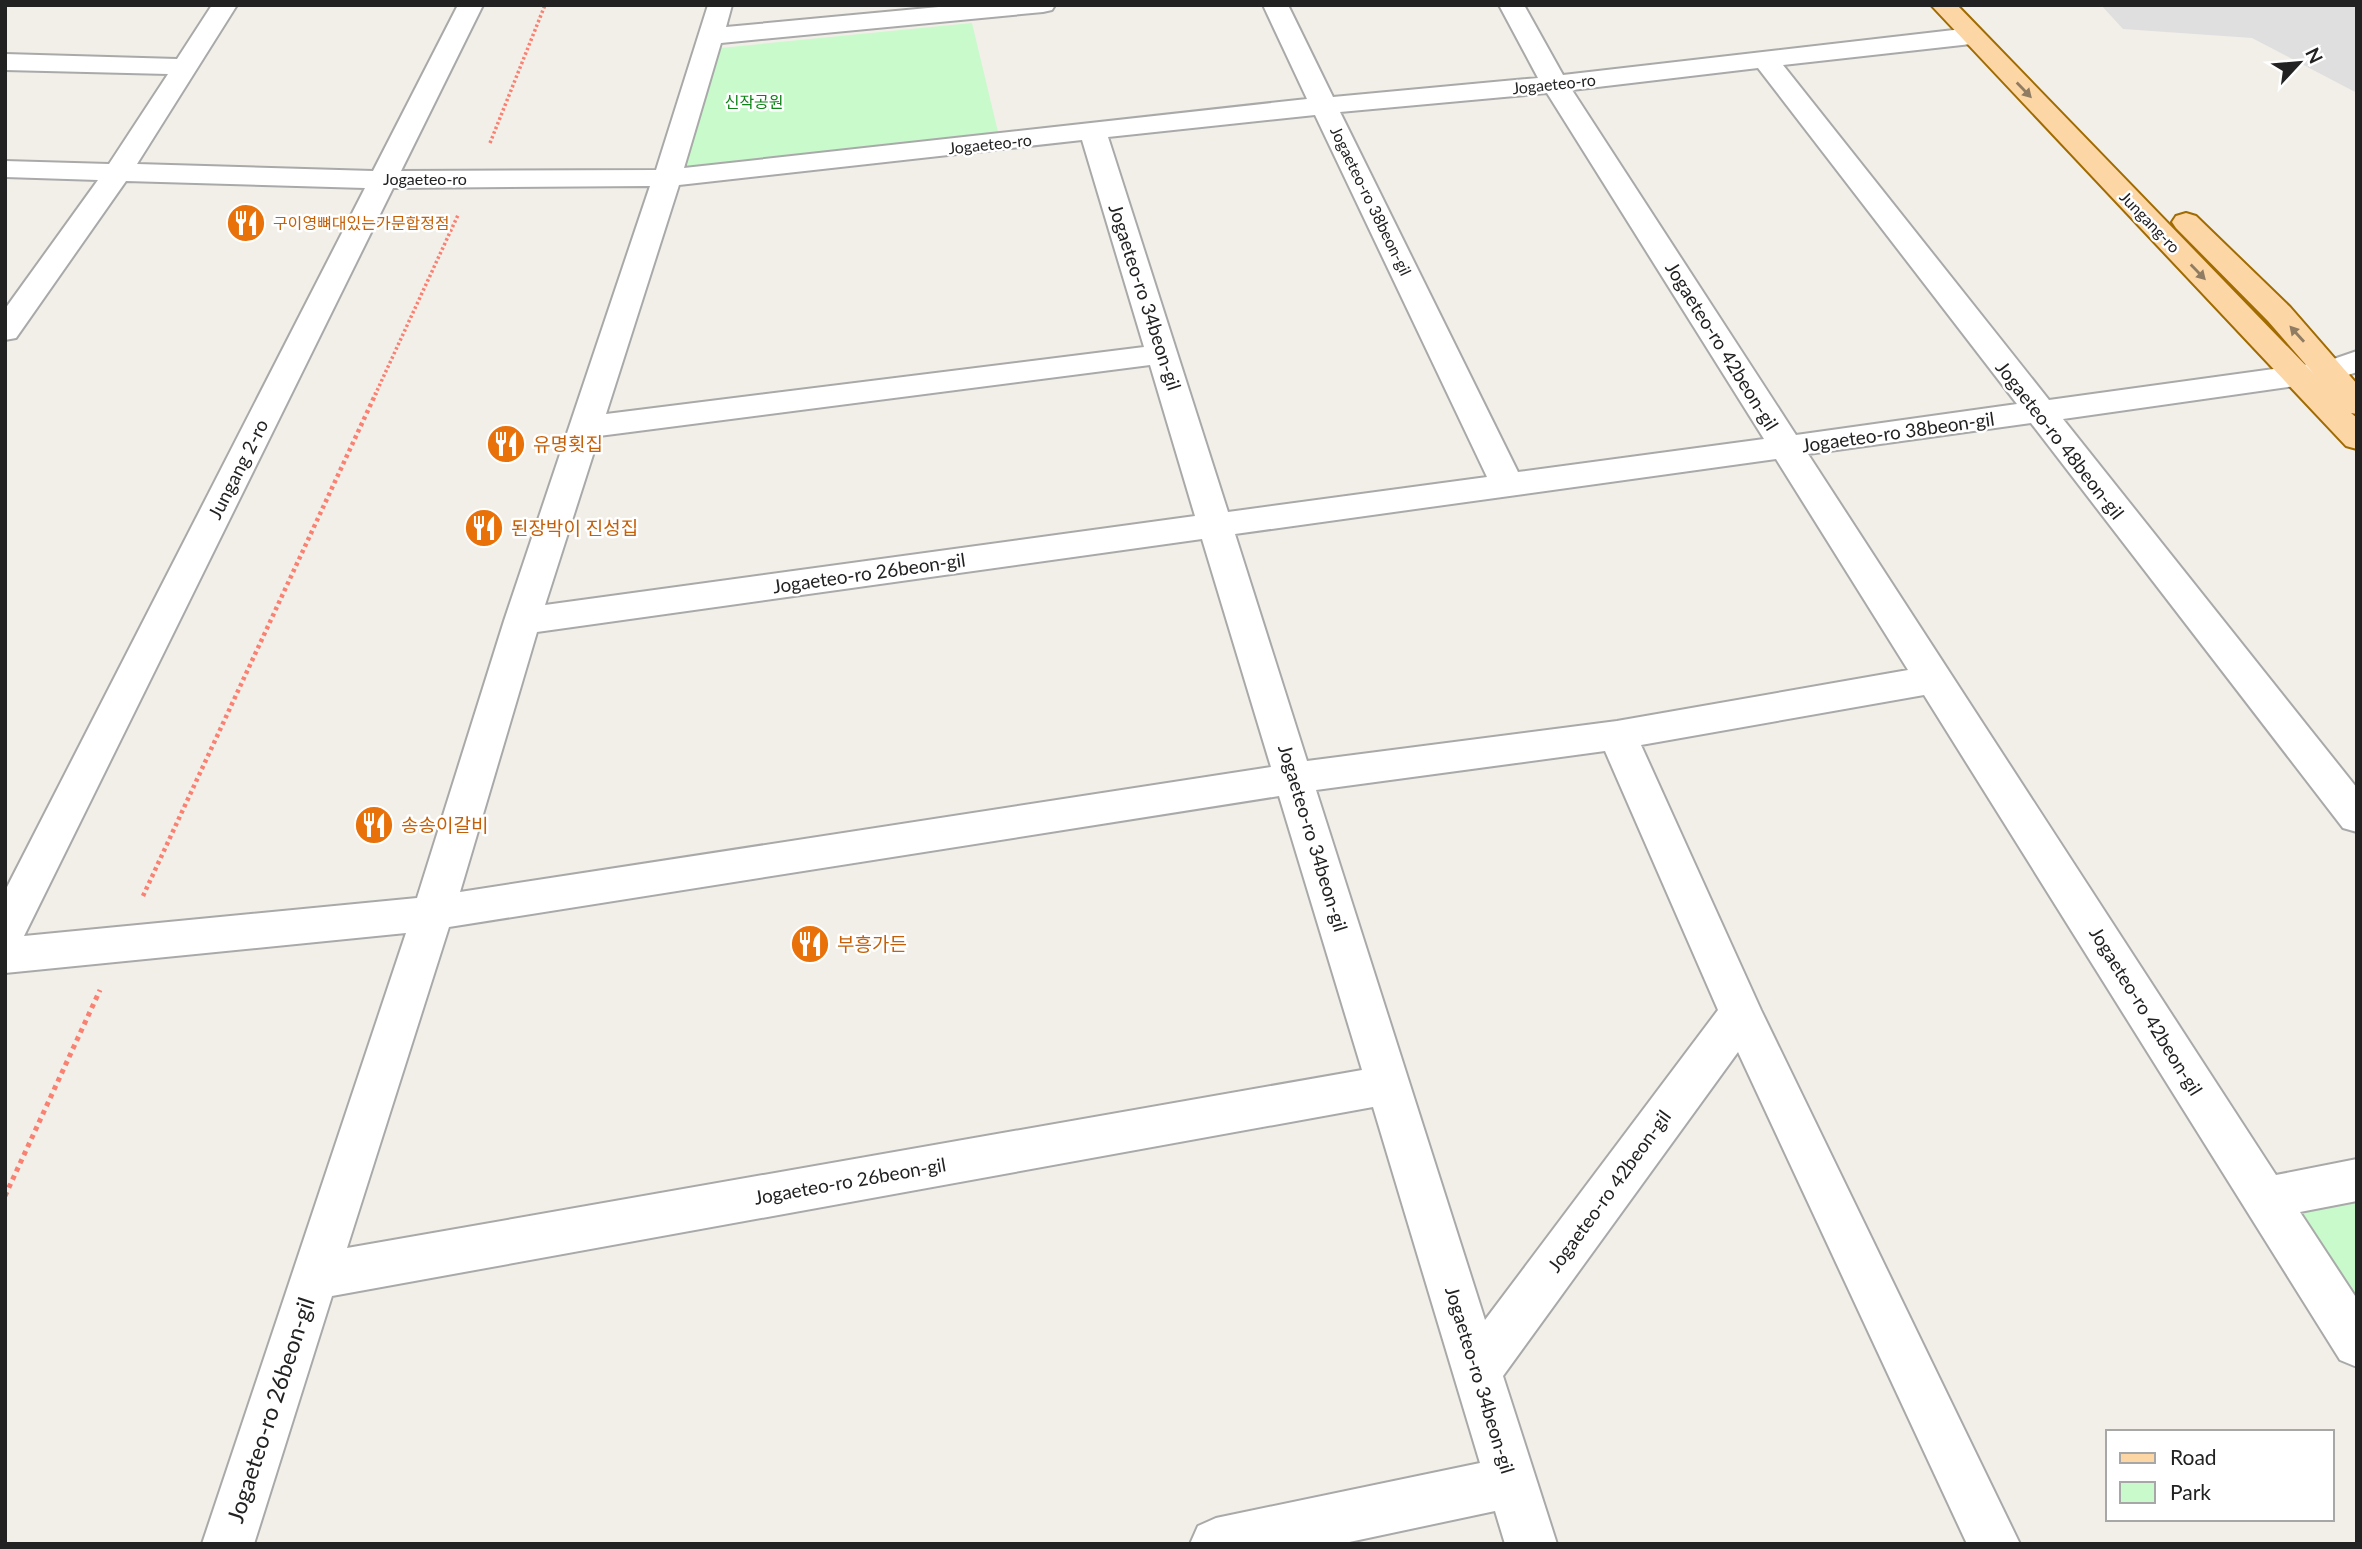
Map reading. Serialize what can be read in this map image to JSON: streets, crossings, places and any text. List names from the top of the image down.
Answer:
{
  "streets": {
    "main road": ["Jungang-ro"],
    "street": [
      "Jogaeteo-ro",
      "Jogaeteo-ro 38beon-gil",
      "Jogaeteo-ro 34beon-gil",
      "Jogaeteo-ro 42beon-gil",
      "Jogaeteo-ro 48beon-gil",
      "Jungang 2-ro",
      "Jogaeteo-ro 26beon-gil"
    ]
  },
  "crossings": [
    ["Jogaeteo-ro", "Jogaeteo-ro 38beon-gil"],
    ["Jogaeteo-ro", "Jungang-ro"],
    ["Jogaeteo-ro", "Jogaeteo-ro 34beon-gil"],
    ["Jogaeteo-ro", "Jogaeteo-ro 42beon-gil"],
    ["Jogaeteo-ro", "Jogaeteo-ro 48beon-gil"],
    ["Jogaeteo-ro", "Jungang 2-ro"],
    ["Jogaeteo-ro", "Jogaeteo-ro 26beon-gil"],
    ["Jogaeteo-ro 38beon-gil", "Jungang-ro"],
    ["Jogaeteo-ro 38beon-gil", "Jogaeteo-ro 34beon-gil"],
    ["Jogaeteo-ro 38beon-gil", "Jogaeteo-ro 42beon-gil"],
    ["Jogaeteo-ro 38beon-gil", "Jogaeteo-ro 48beon-gil"],
    ["Jogaeteo-ro 38beon-gil", "Jogaeteo-ro 26beon-gil"],
    ["Jogaeteo-ro 34beon-gil", "Jogaeteo-ro 42beon-gil"],
    ["Jogaeteo-ro 34beon-gil", "Jogaeteo-ro 26beon-gil"]
  ],
  "parks": ["신작공원"],
  "places": {
    "restaurant": [
      "구이영뼈대있는가문합정점",
      "유명횟집",
      "된장박이 진성집",
      "송송이갈비",
      "부흥가든"
    ]
  },
  "legend": ["Road", "Park"],
  "north": "top right"
}
